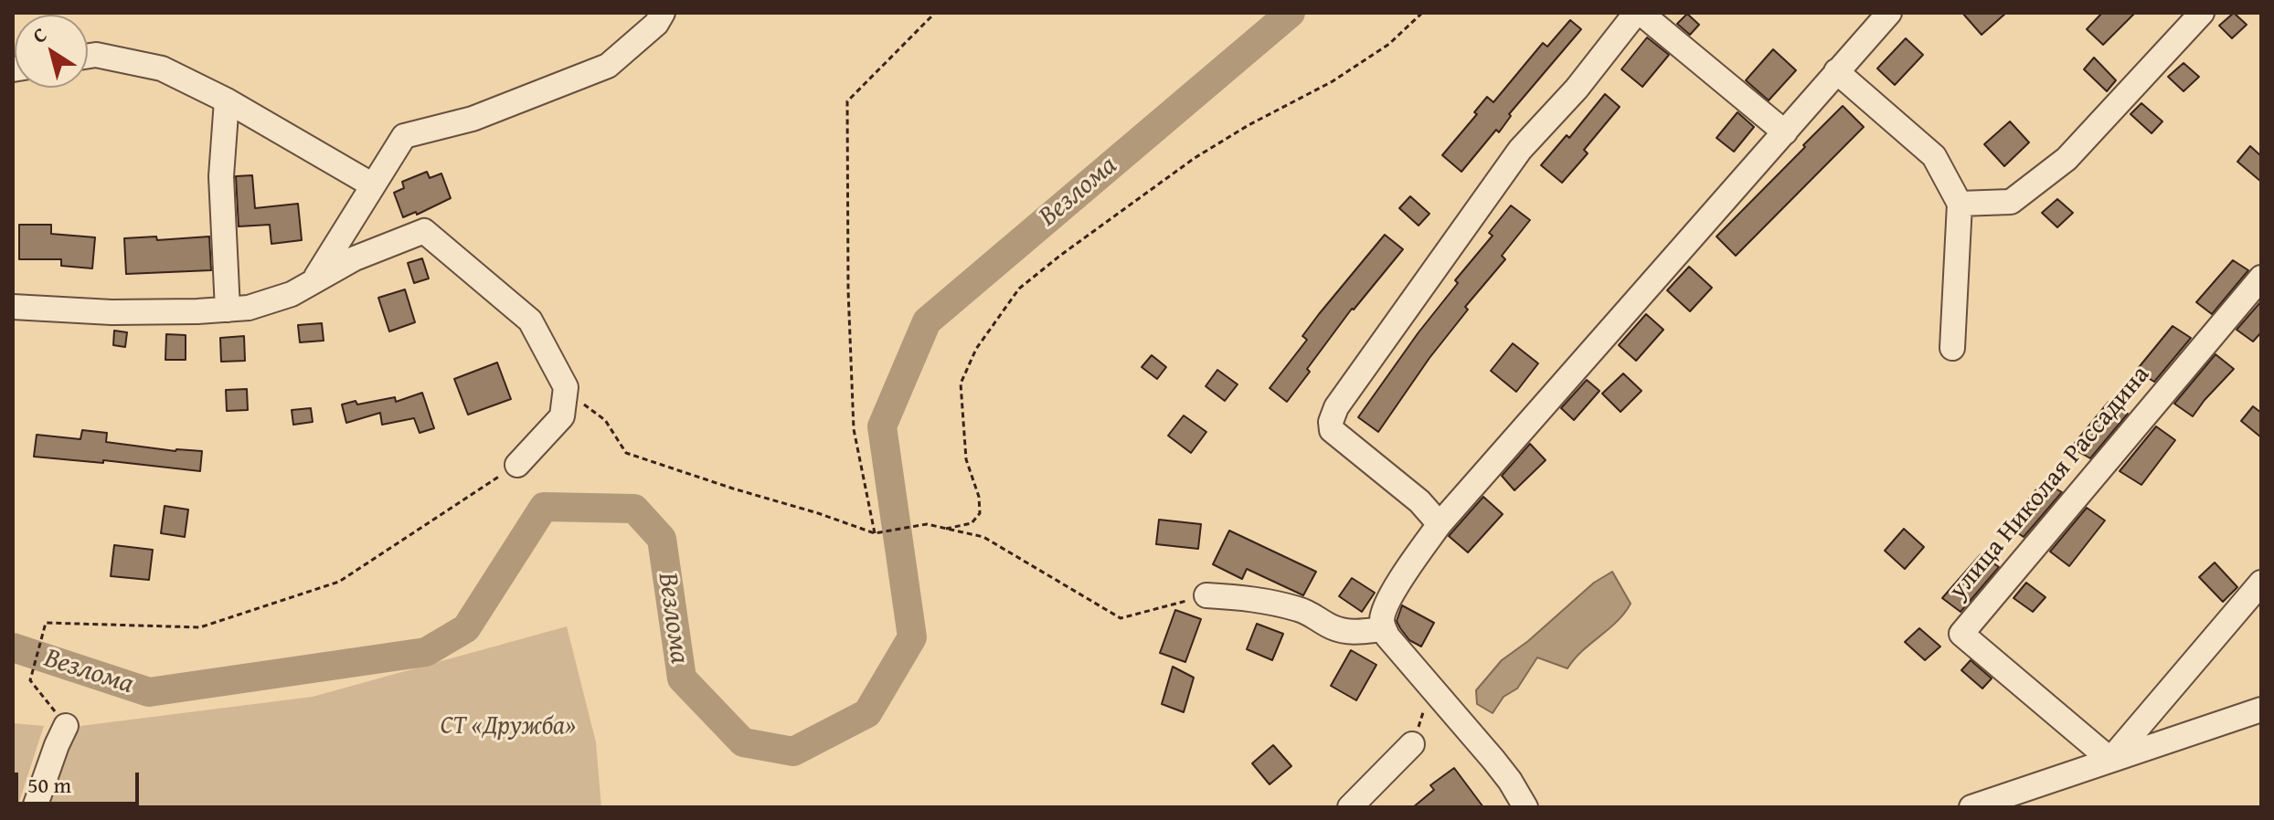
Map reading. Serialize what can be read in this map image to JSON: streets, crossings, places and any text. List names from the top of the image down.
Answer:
{
  "streets": {
    "street": ["улица Николая Рассадина"]
  },
  "water": ["Везлома"],
  "parks": ["СТ «Дружба»"],
  "scale_bar": "50 m",
  "north": "top left"
}
